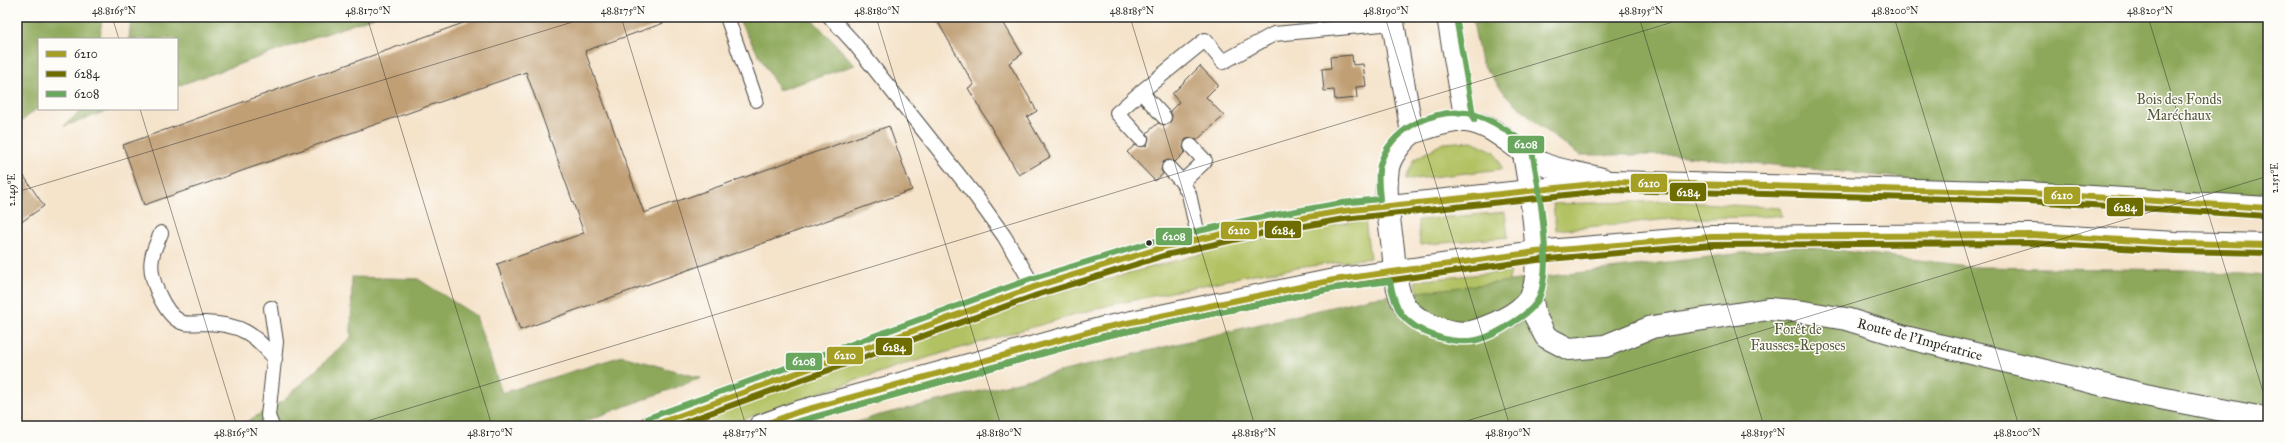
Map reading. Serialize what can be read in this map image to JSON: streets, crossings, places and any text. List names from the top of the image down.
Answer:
{
  "streets": {
    "main road": ["Route de l'Impératrice"]
  },
  "parks": ["Bois des Fonds Maréchaux", "Forêt de Fausses-Reposes"],
  "lines": ["transit line 6208", "transit line 6210", "transit line 6284"],
  "legend": ["6210", "6284", "6208"],
  "coordinates": [
    "48.8165°N",
    "48.8170°N",
    "48.8175°N",
    "48.8180°N",
    "48.8185°N",
    "48.8190°N",
    "48.8195°N",
    "48.8200°N",
    "48.8205°N",
    "2.151°E",
    "2.149°E"
  ]
}
